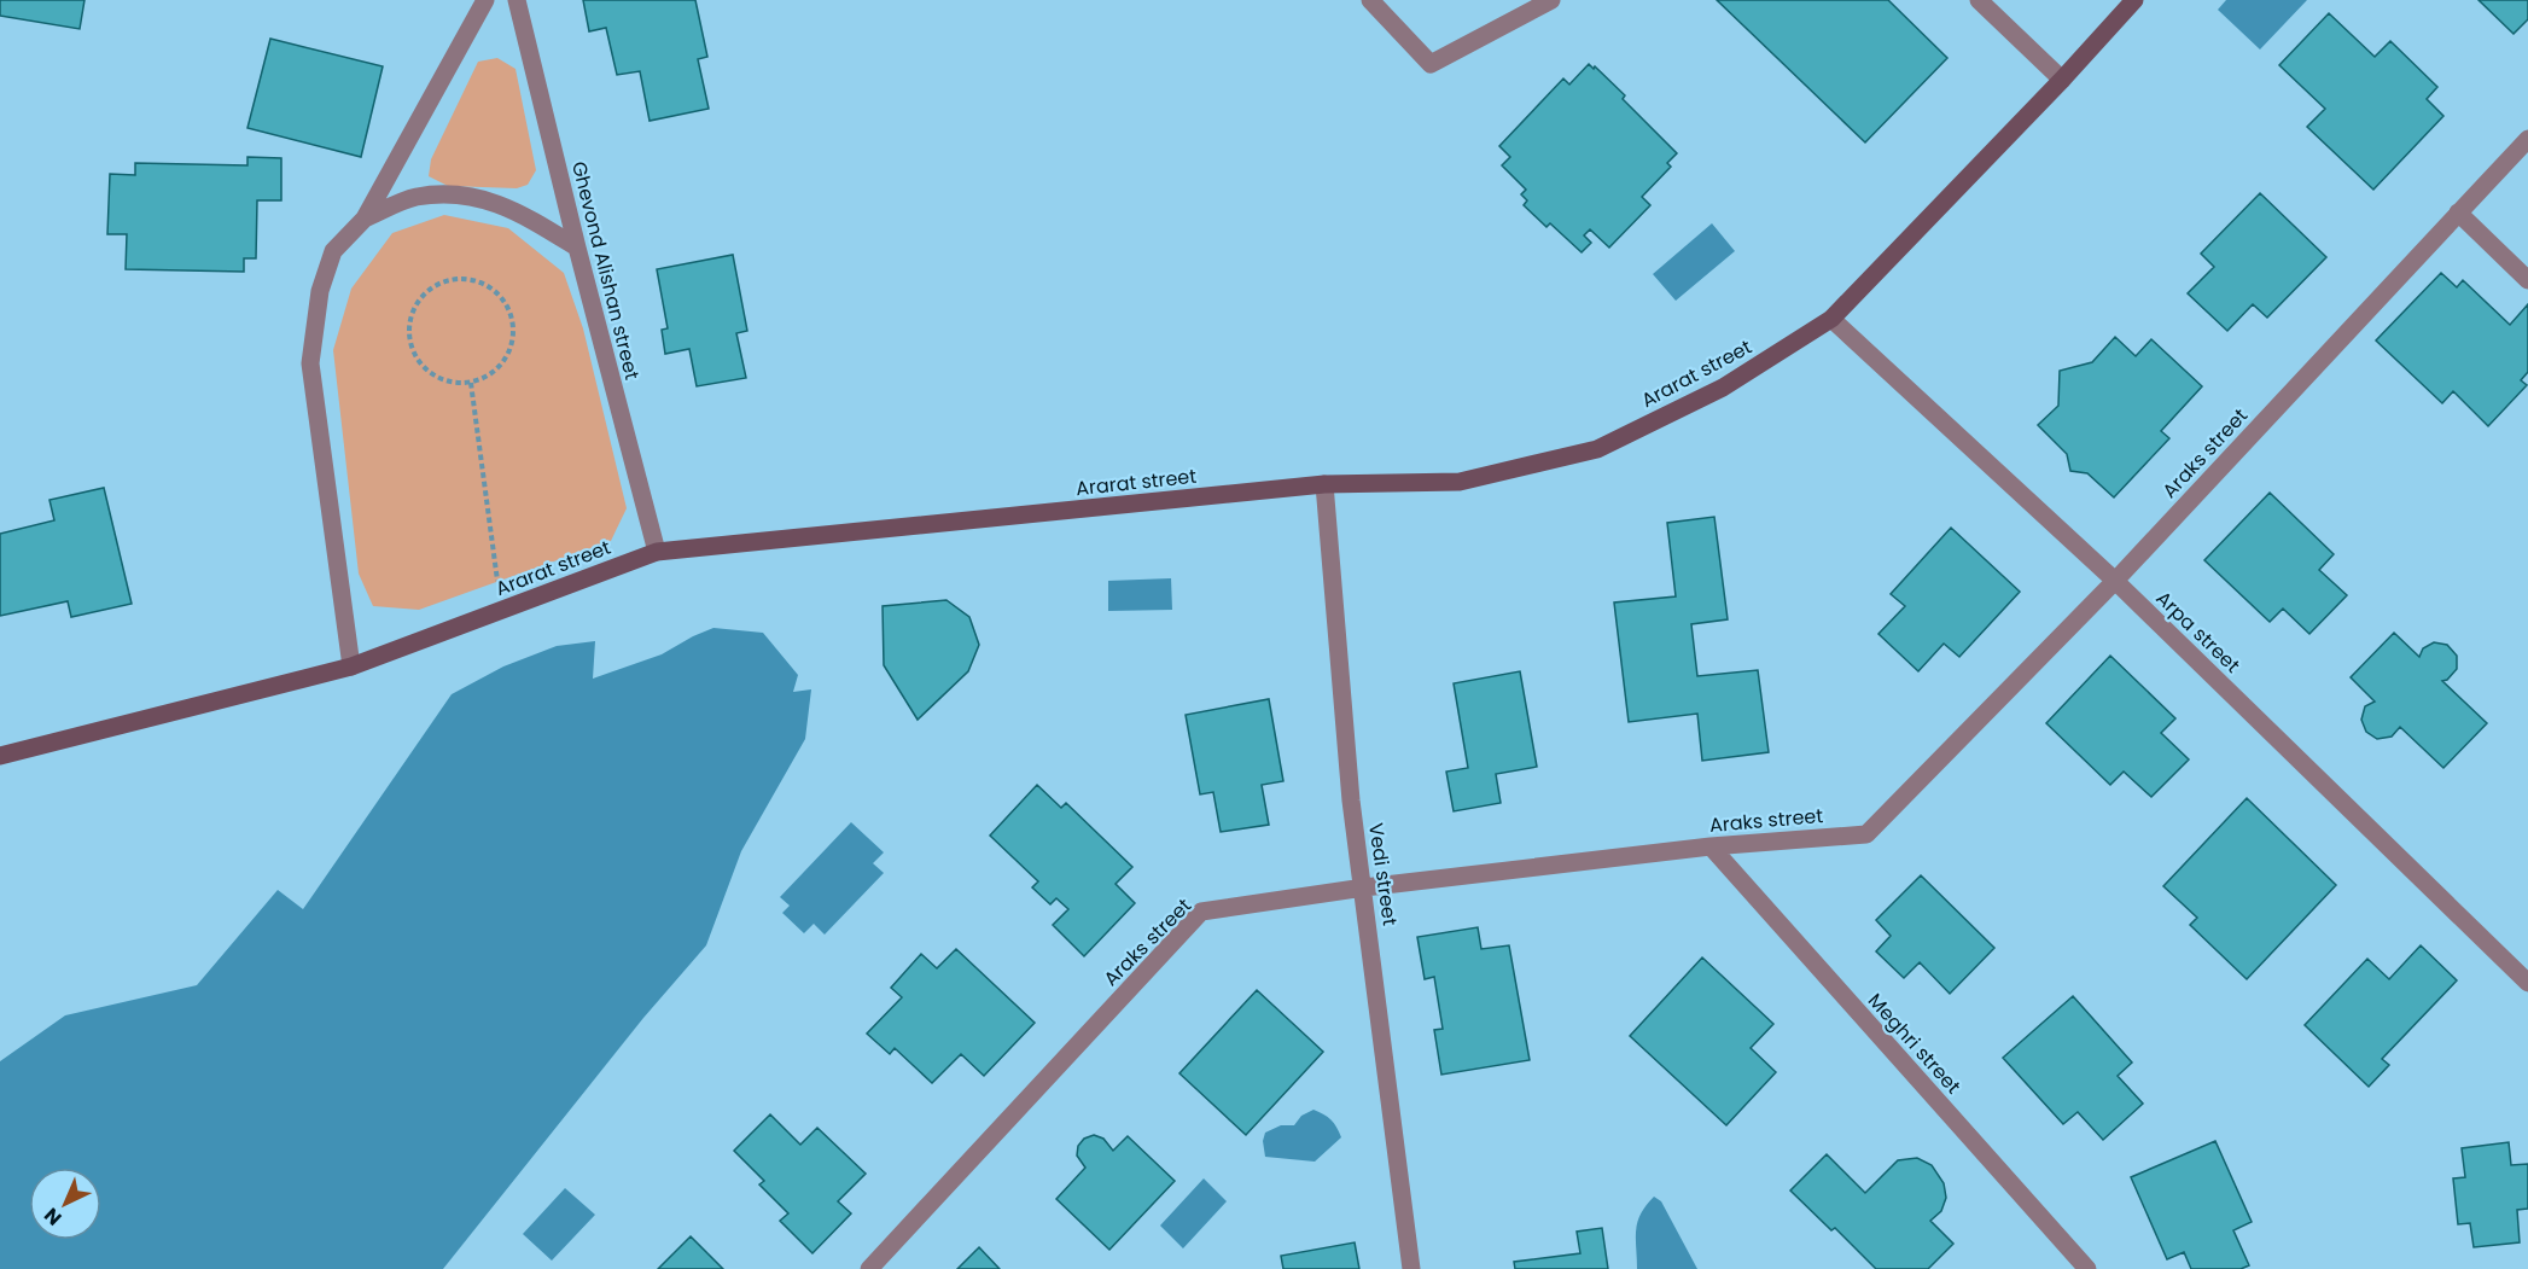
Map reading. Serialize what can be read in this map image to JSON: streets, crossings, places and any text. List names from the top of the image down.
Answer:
{
  "streets": {
    "street": [
      "Ghevond Alishan street",
      "Ararat street",
      "Araks street",
      "Arpa street",
      "Vedi street",
      "Meghri street"
    ]
  },
  "crossings": [
    ["Ghevond Alishan street", "Ararat street"],
    ["Ararat street", "Arpa street"],
    ["Ararat street", "Vedi street"],
    ["Araks street", "Arpa street"],
    ["Araks street", "Vedi street"],
    ["Araks street", "Meghri street"]
  ],
  "north": "bottom left"
}
